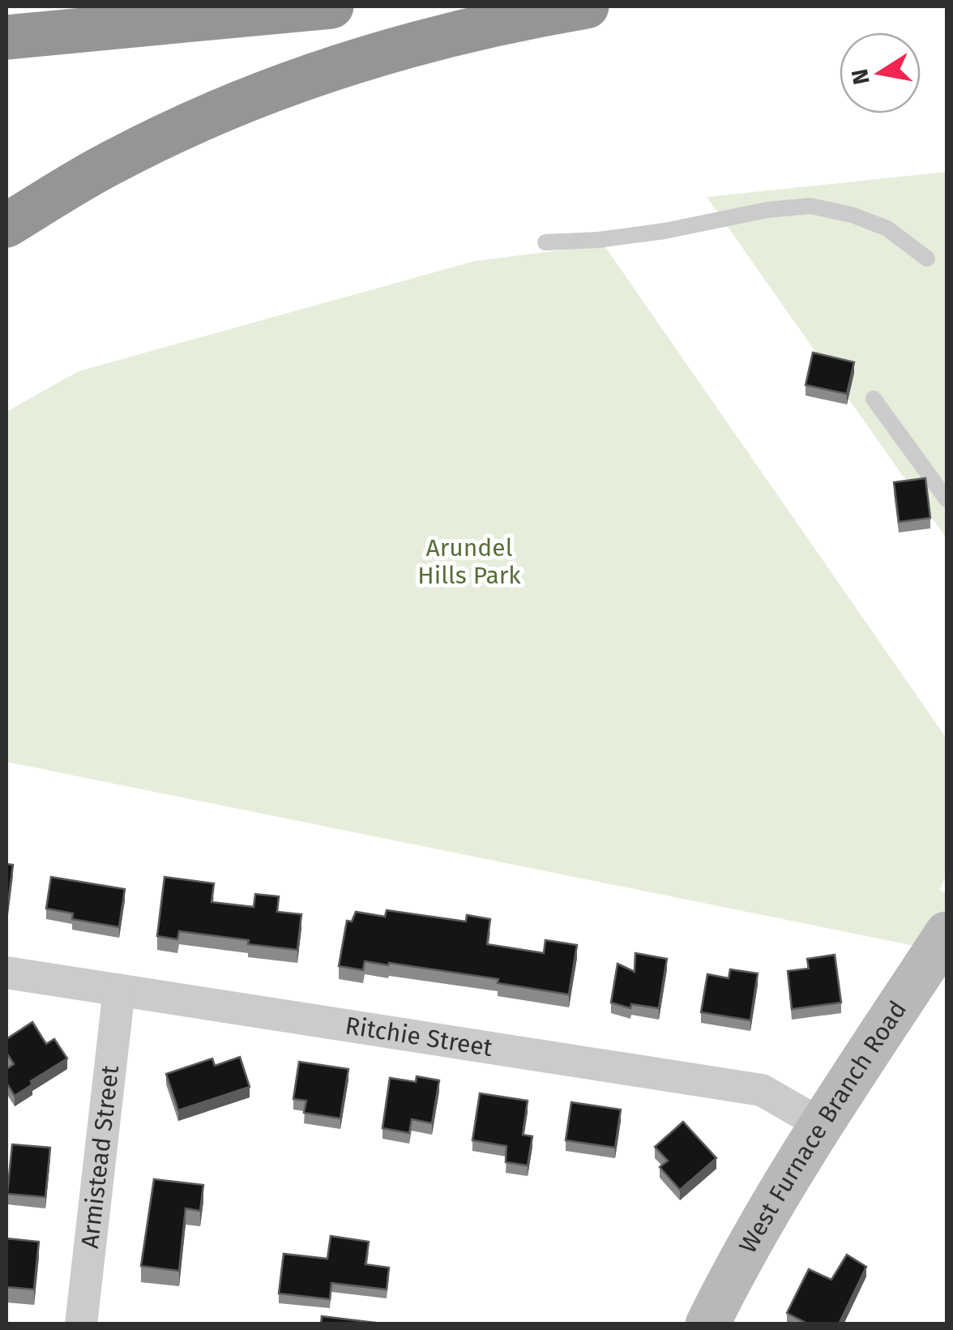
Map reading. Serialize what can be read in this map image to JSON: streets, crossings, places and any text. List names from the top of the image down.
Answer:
{
  "streets": {
    "main road": ["West Furnace Branch Road"],
    "street": ["Ritchie Street", "Armistead Street"]
  },
  "crossings": [
    ["Ritchie Street", "West Furnace Branch Road"],
    ["Ritchie Street", "Armistead Street"]
  ],
  "parks": ["Arundel Hills Park"],
  "north": "left"
}
